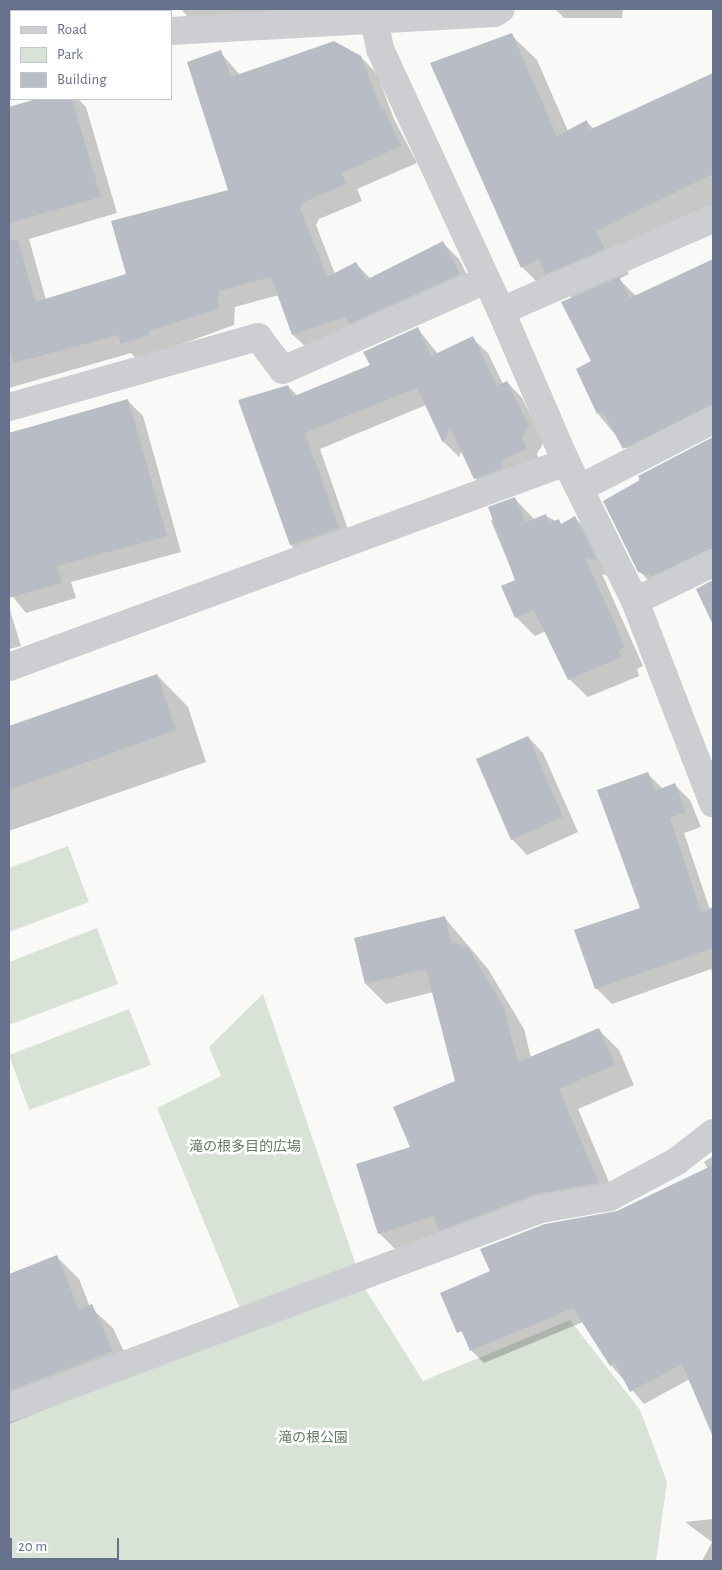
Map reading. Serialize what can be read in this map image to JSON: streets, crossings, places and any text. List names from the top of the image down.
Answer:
{
  "parks": ["滝の根多目的広場", "滝の根公園"],
  "legend": ["Road", "Park", "Building"],
  "scale_bar": "20 m"
}
